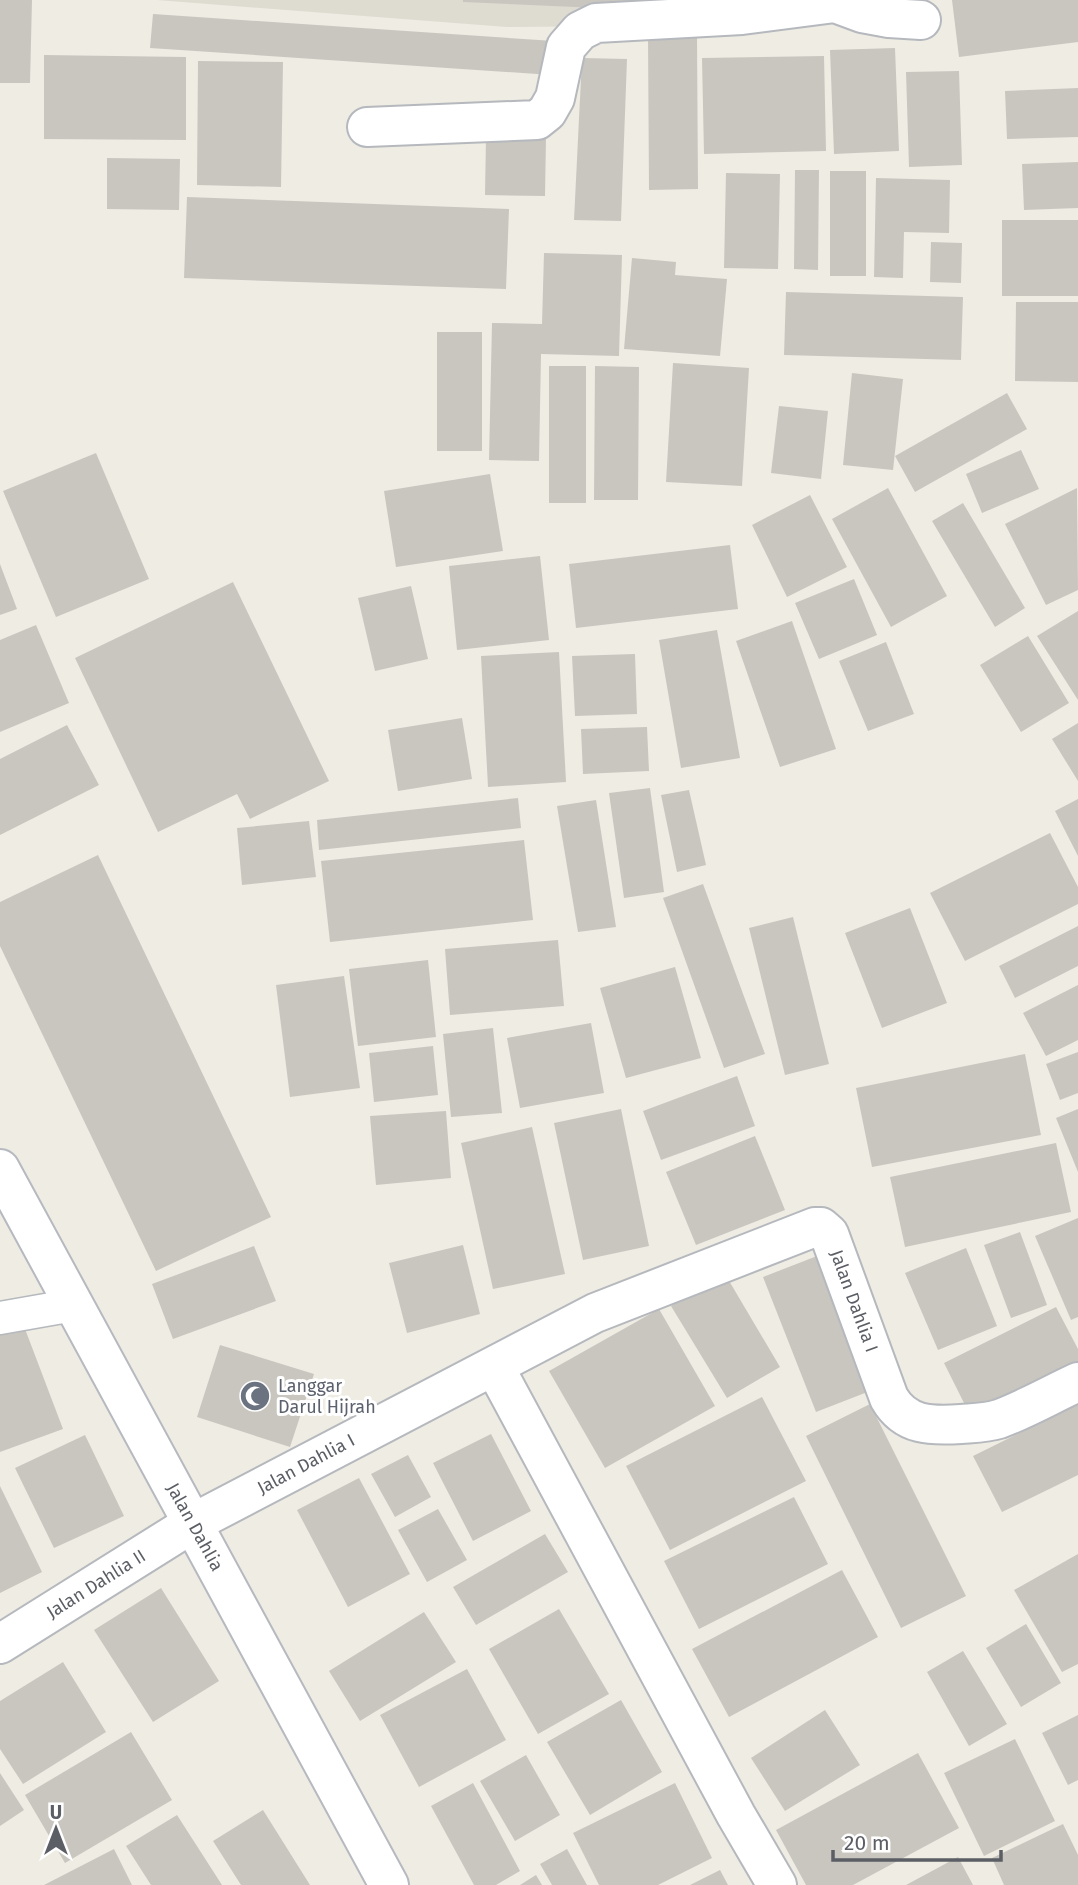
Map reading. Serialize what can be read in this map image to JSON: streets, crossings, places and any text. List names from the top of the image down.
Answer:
{
  "streets": {
    "street": ["Jalan Dahlia I", "Jalan Dahlia", "Jalan Dahlia II"]
  },
  "crossings": [
    ["Jalan Dahlia I", "Jalan Dahlia"],
    ["Jalan Dahlia I", "Jalan Dahlia II"],
    ["Jalan Dahlia", "Jalan Dahlia II"]
  ],
  "places": {
    "mosque": ["Langgar Darul Hijrah"]
  },
  "scale_bar": "20 m",
  "north": "top"
}
